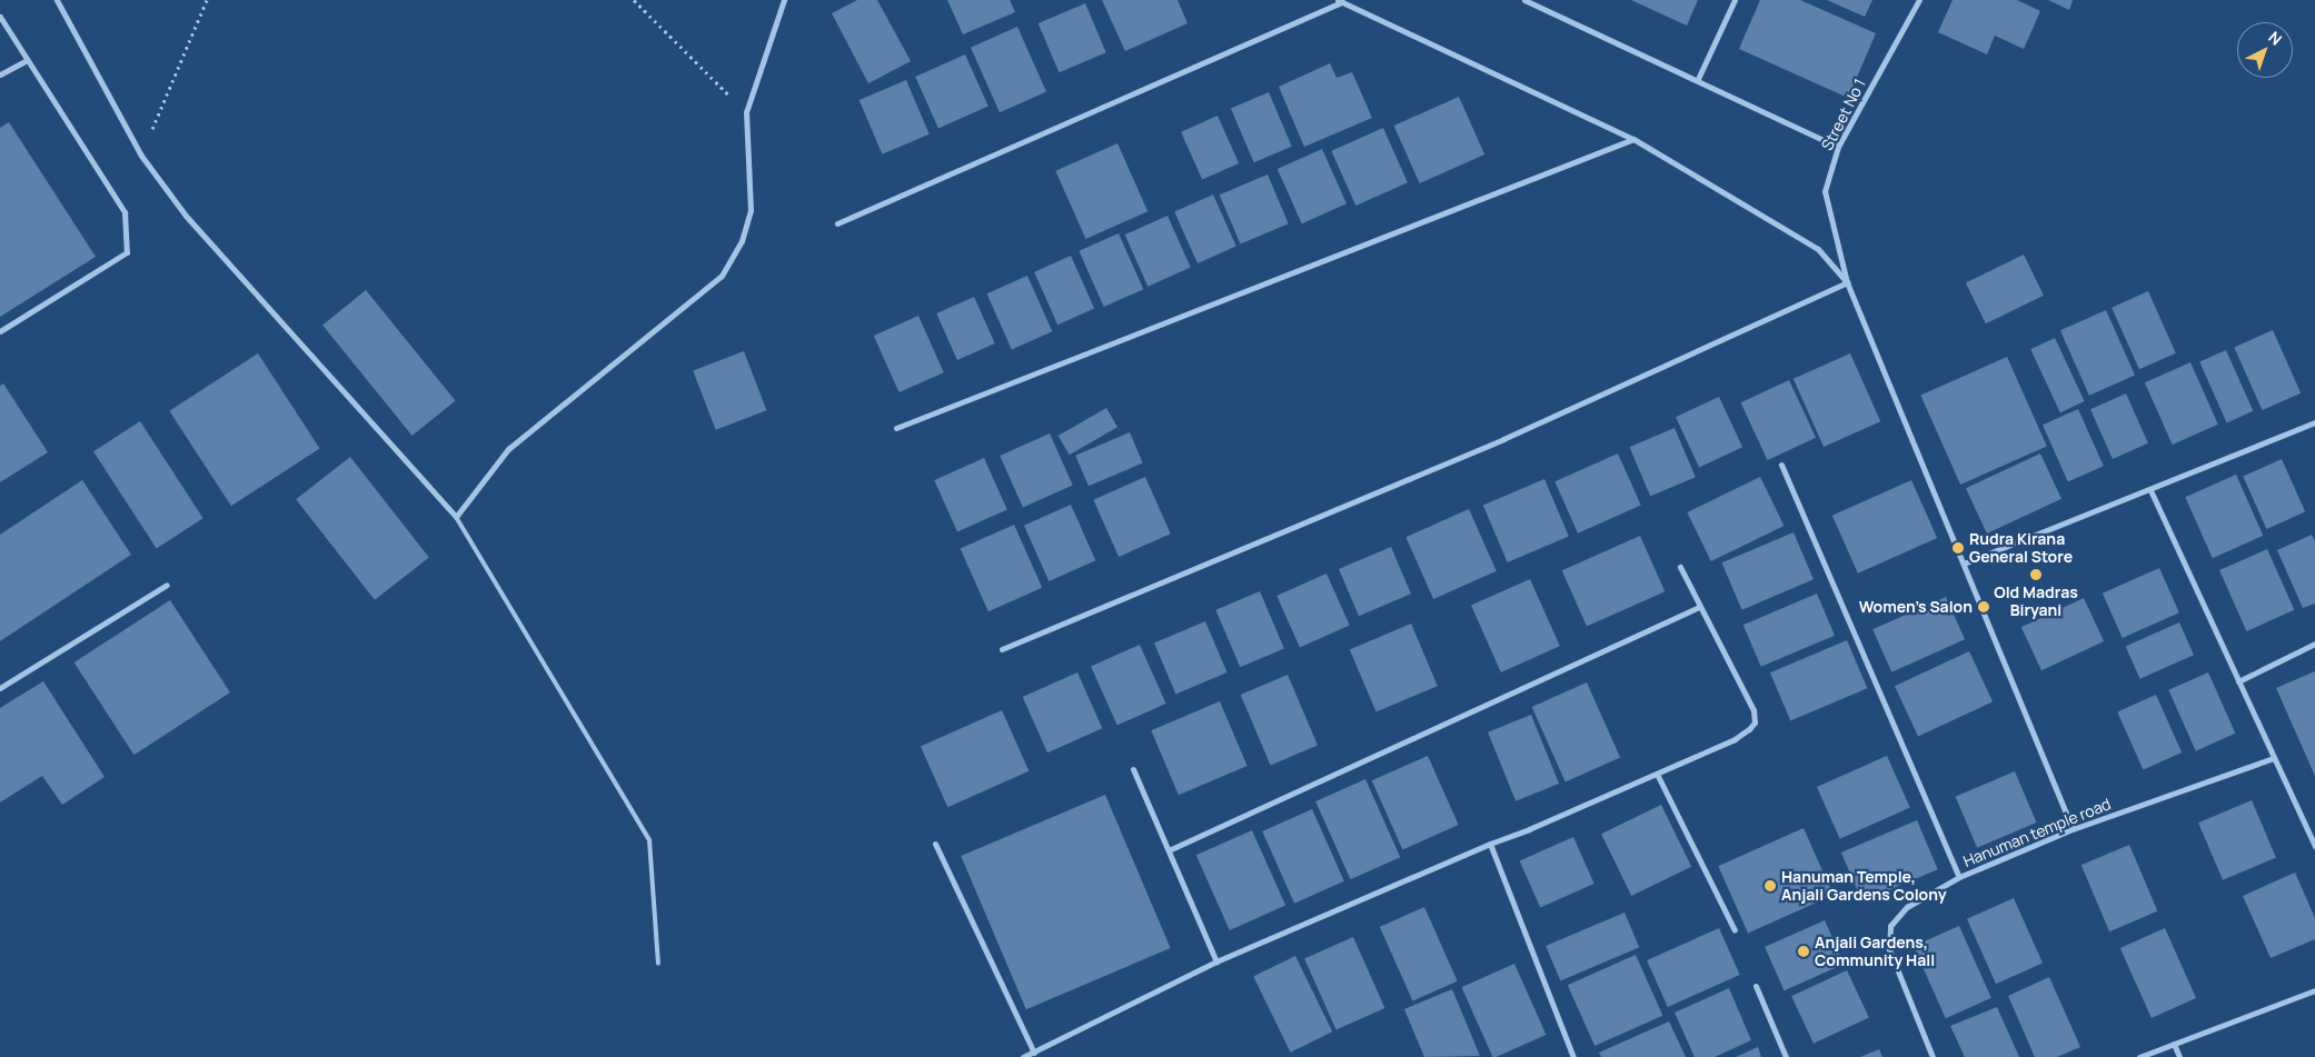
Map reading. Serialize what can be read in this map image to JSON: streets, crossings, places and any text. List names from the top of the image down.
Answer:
{
  "streets": {
    "street": ["Street No 1", "Hanuman temple road"]
  },
  "places": [
    "Rudra Kirana General Store",
    "Old Madras Biryani",
    "Women's Salon",
    "Hanuman Temple, Anjali Gardens Colony",
    "Anjali Gardens, Community Hall"
  ],
  "north": "top right"
}
